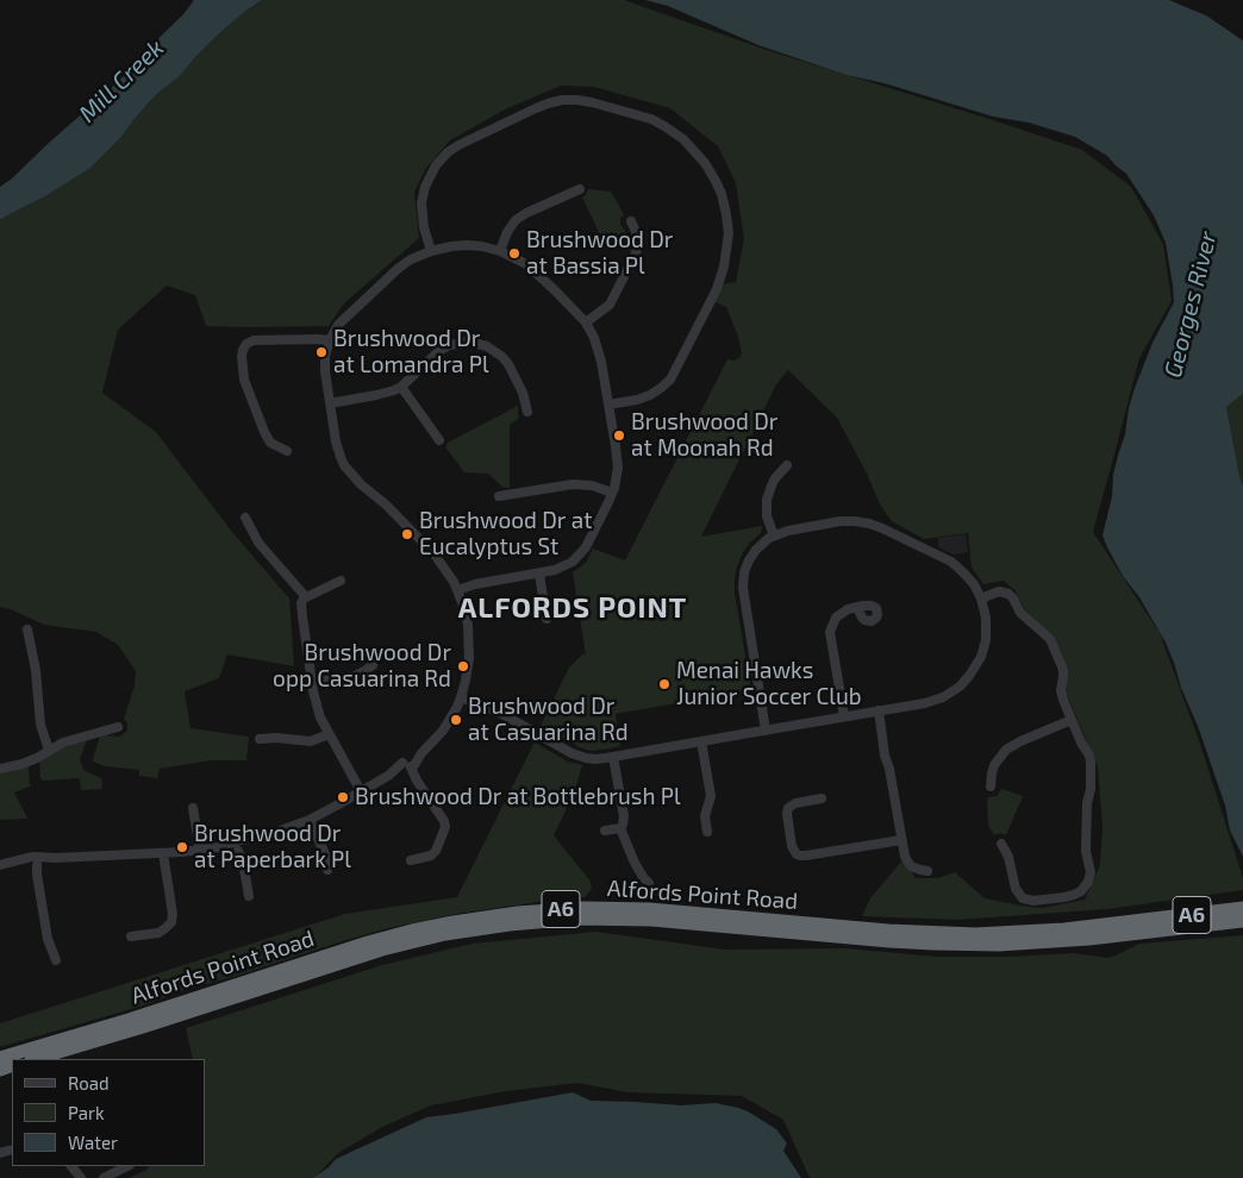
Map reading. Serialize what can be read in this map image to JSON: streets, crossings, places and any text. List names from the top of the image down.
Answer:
{
  "streets": {
    "highway": ["Alfords Point Road", "A6"]
  },
  "districts": ["ALFORDS POINT"],
  "water": ["Mill Creek", "Georges River"],
  "places": [
    "Brushwood Dr at Bassia Pl",
    "Brushwood Dr at Lomandra Pl",
    "Brushwood Dr at Moonah Rd",
    "Brushwood Dr at Eucalyptus St",
    "Brushwood Dr opp Casuarina Rd",
    "Menai Hawks Junior Soccer Club",
    "Brushwood Dr at Casuarina Rd",
    "Brushwood Dr at Bottlebrush Pl",
    "Brushwood Dr at Paperbark Pl"
  ],
  "legend": ["Road", "Park", "Water"]
}
